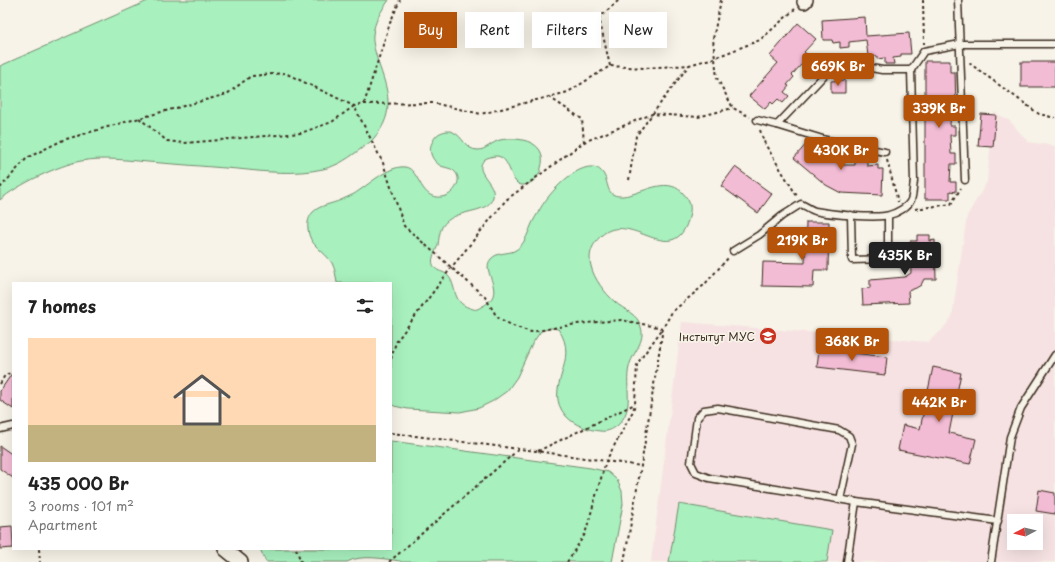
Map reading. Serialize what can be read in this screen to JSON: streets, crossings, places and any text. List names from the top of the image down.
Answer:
{
  "places": {
    "school or university": ["Інстытут МУС"]
  },
  "north": "left",
  "page": {
    "chip": [
      "Buy",
      "Rent",
      "Filters",
      "New"
    ],
    "price": [
      "669K Br",
      "339K Br",
      "430K Br",
      "219K Br",
      "435K Br",
      "368K Br",
      "442K Br"
    ],
    "heading": "7 homes",
    "list": [
      {
        "name": "435 000 Br",
        "note": "3 rooms · 101 m² · Apartment"
      }
    ]
  }
}
